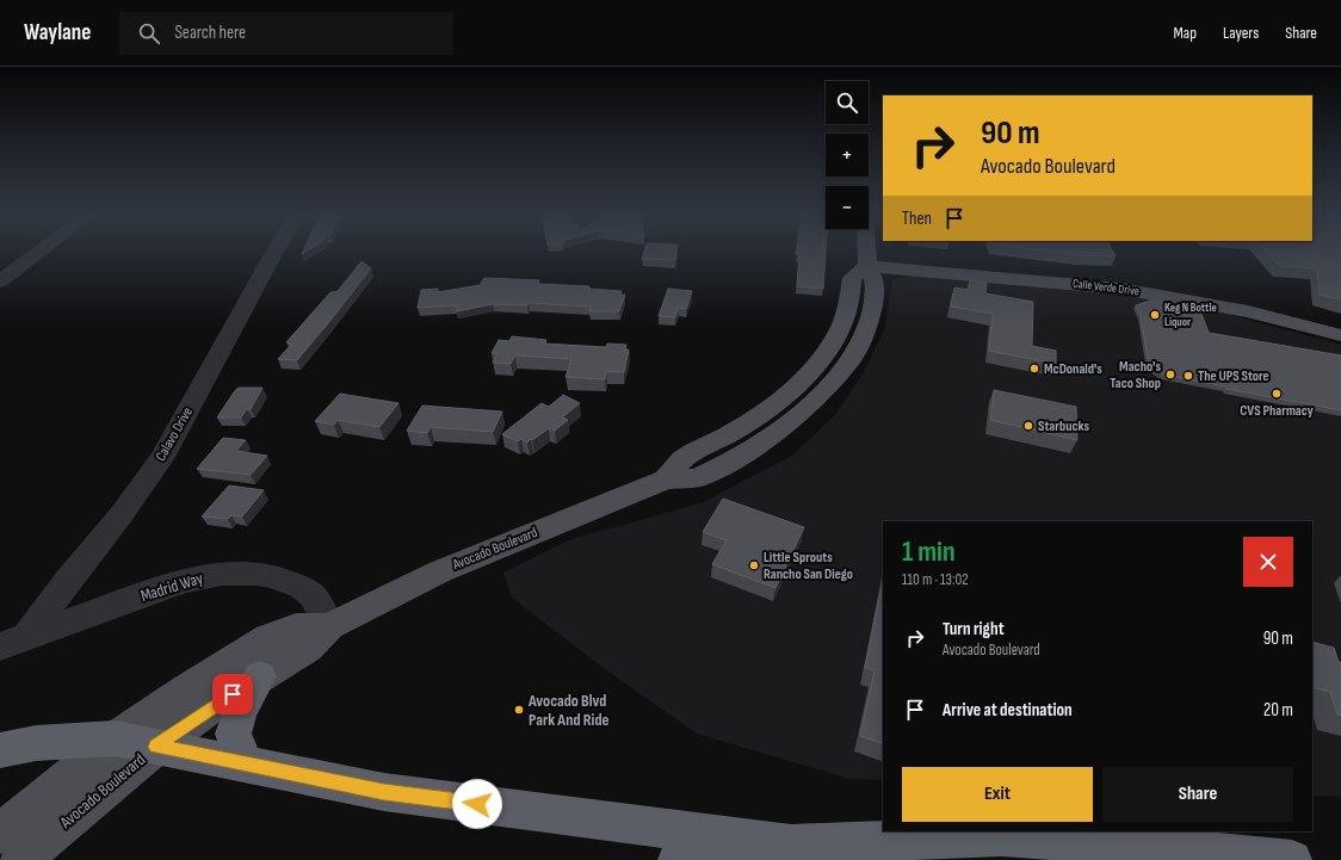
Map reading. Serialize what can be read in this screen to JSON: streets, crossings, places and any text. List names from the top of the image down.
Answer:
{
  "streets": {
    "main road": ["Calle Verde Drive", "Avocado Boulevard"],
    "street": ["Calavo Drive", "Madrid Way"]
  },
  "crossings": [
    ["Calle Verde Drive", "Avocado Boulevard"],
    ["Calavo Drive", "Madrid Way"],
    ["Avocado Boulevard", "Madrid Way"]
  ],
  "places": [
    "Keg N Bottle Liquor",
    "McDonald's",
    "Macho's Taco Shop",
    "The UPS Store",
    "CVS Pharmacy",
    "Starbucks",
    "Little Sprouts Rancho San Diego",
    "Avocado Blvd Park And Ride"
  ],
  "page": {
    "header": "Waylane",
    "search": "Search here",
    "nav": ["Map", "Layers", "Share"],
    "map_buttons": ["+", "−"],
    "turn": ["90 m", "Avocado Boulevard"],
    "then": "Then",
    "heading": ["1 min", "110 m · 13:02"],
    "list": [
      {
        "name": "Turn right",
        "note": "Avocado Boulevard",
        "value": "90 m"
      },
      {
        "name": "Arrive at destination",
        "value": "20 m"
      }
    ],
    "buttons": ["Exit", "Share"]
  }
}
